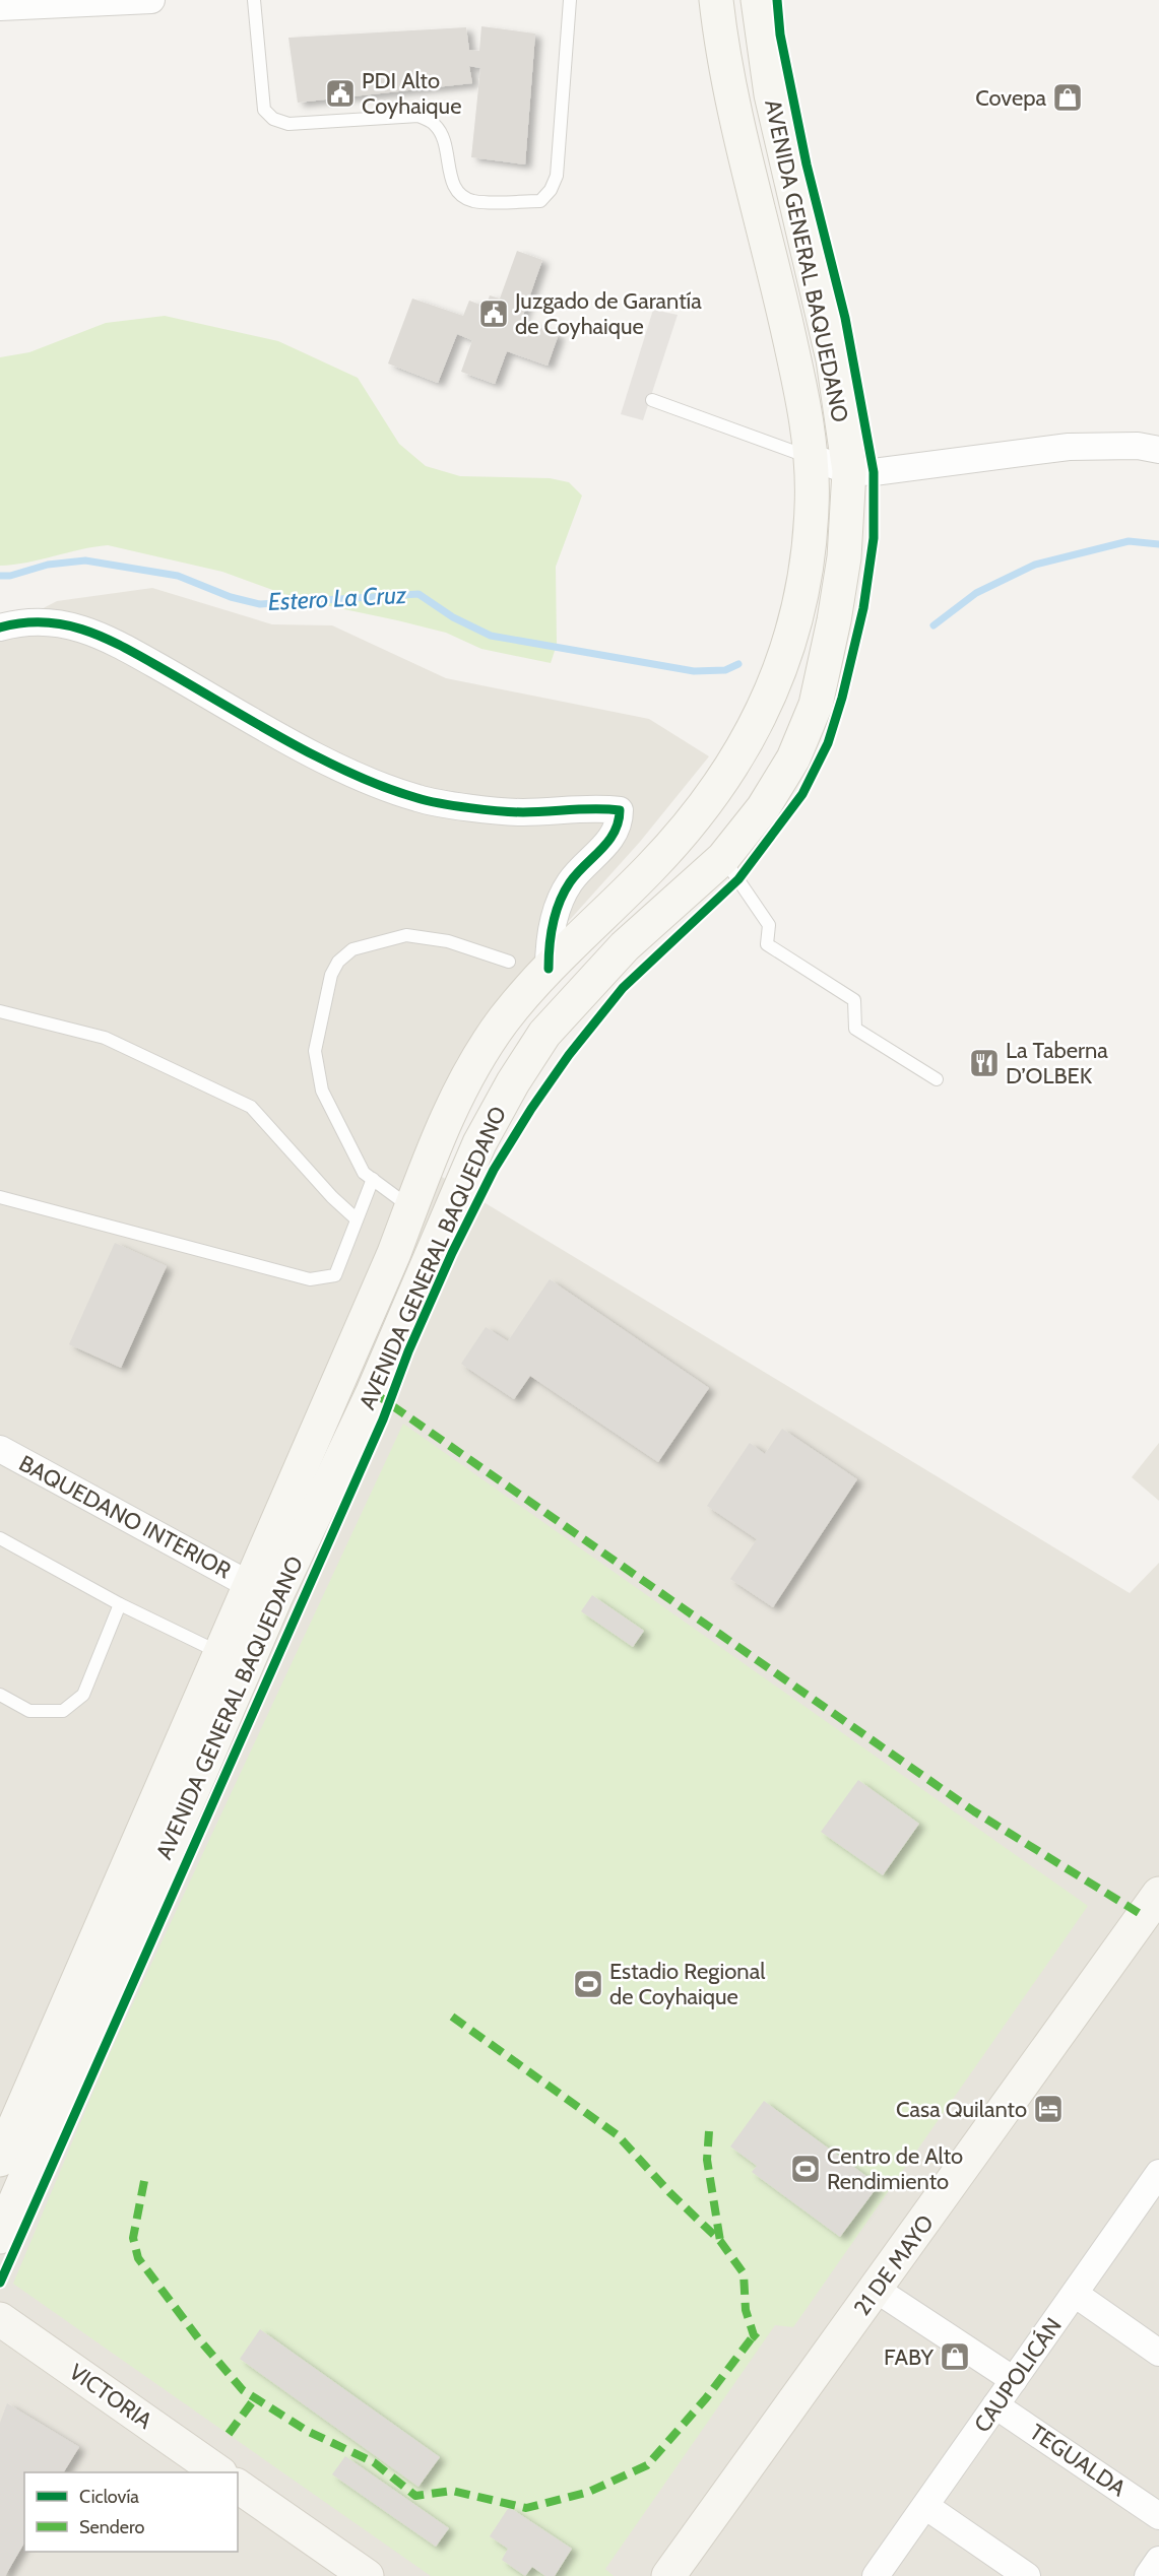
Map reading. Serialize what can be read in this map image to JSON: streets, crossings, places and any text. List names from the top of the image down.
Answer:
{
  "streets": {
    "main road": ["AVENIDA GENERAL BAQUEDANO", "21 DE MAYO", "VICTORIA"],
    "street": ["BAQUEDANO INTERIOR", "CAUPOLICÁN", "TEGUALDA"]
  },
  "crossings": [
    ["AVENIDA GENERAL BAQUEDANO", "BAQUEDANO INTERIOR"],
    ["CAUPOLICÁN", "TEGUALDA"]
  ],
  "water": ["Estero La Cruz"],
  "places": {
    "public building": ["PDI Alto Coyhaique", "Juzgado de Garantía de Coyhaique"],
    "shop": ["Covepa", "FABY"],
    "restaurant": ["La Taberna D’OLBEK"],
    "sports": ["Estadio Regional de Coyhaique", "Centro de Alto Rendimiento"],
    "hotel": ["Casa Quilanto"]
  },
  "legend": ["Ciclovía", "Sendero"]
}
